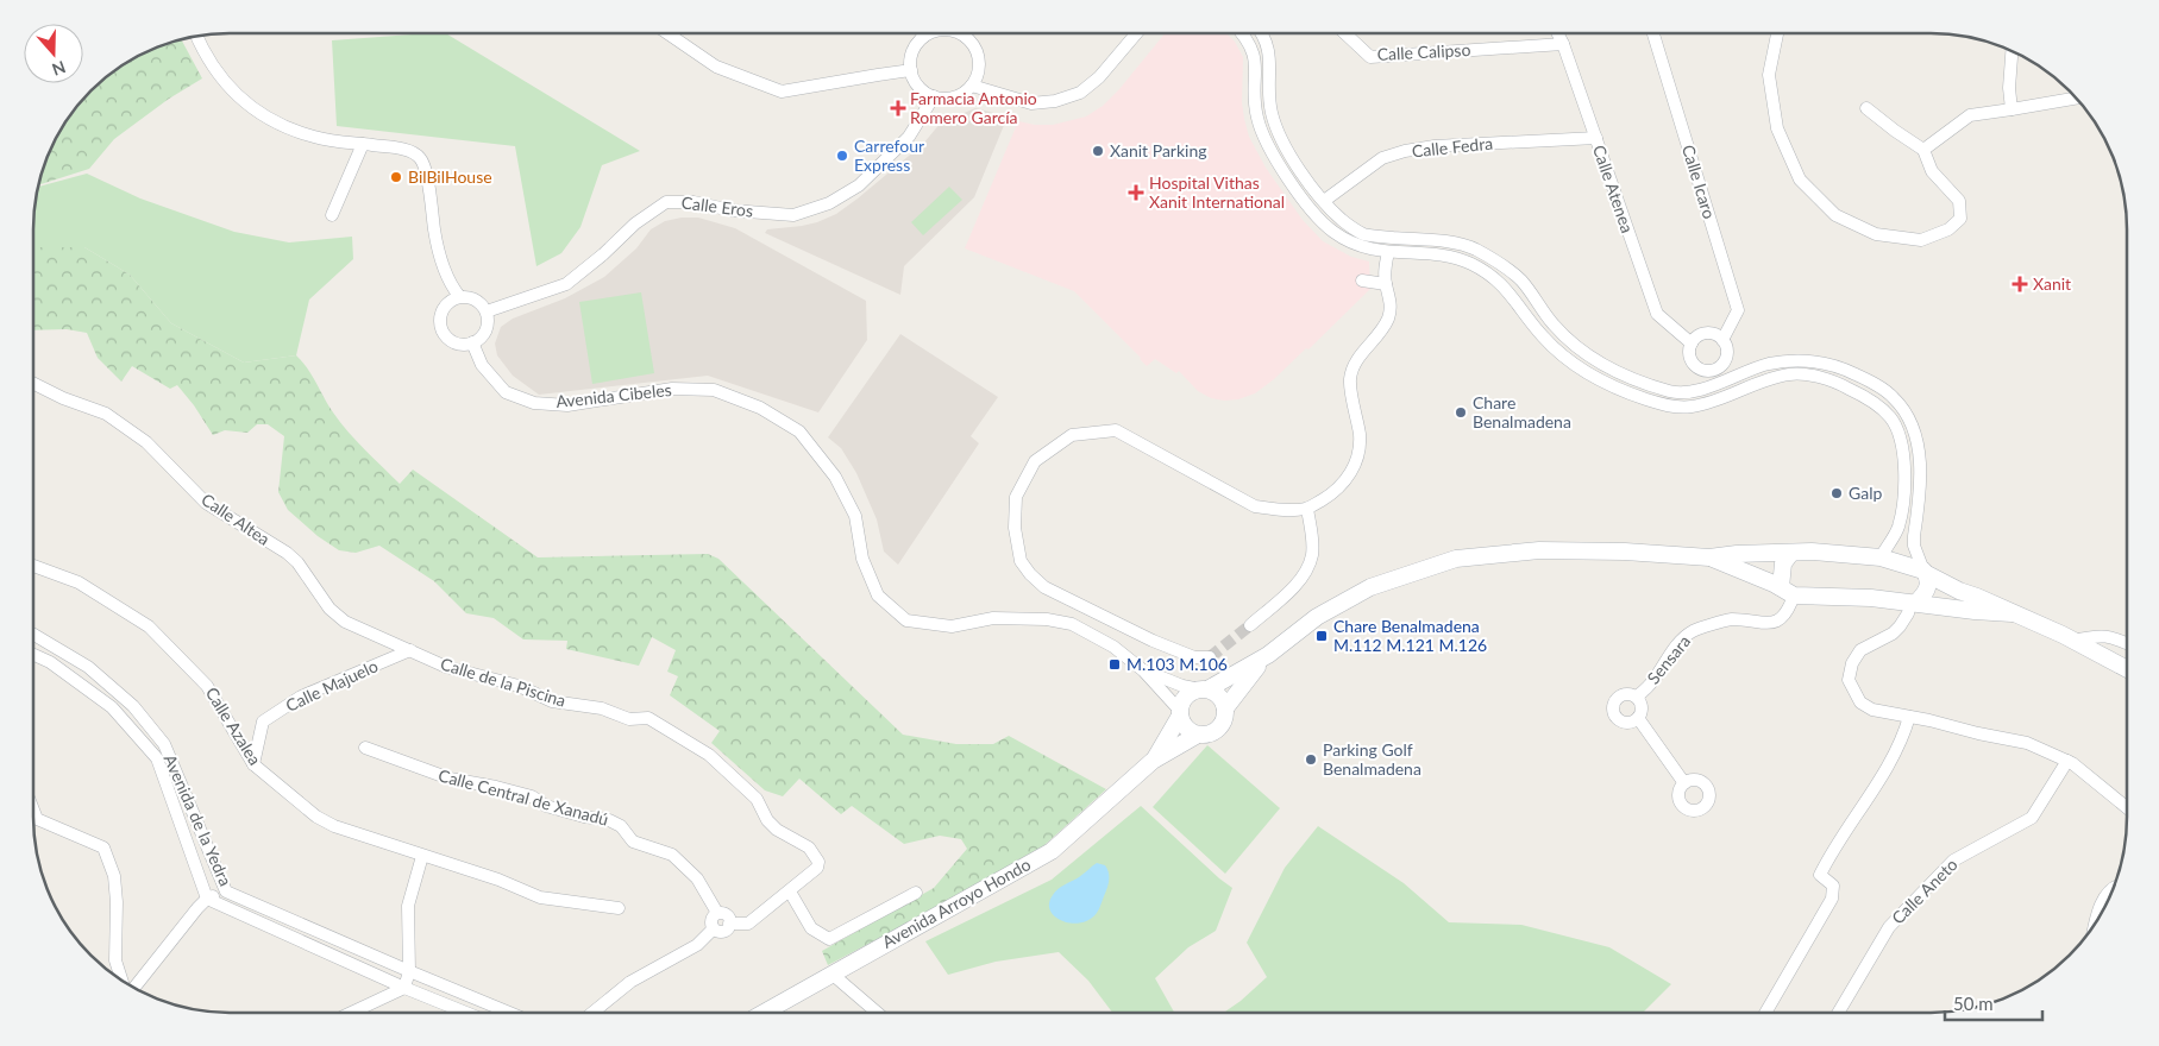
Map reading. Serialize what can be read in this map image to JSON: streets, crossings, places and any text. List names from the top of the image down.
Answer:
{
  "streets": {
    "main road": ["Avenida Arroyo Hondo"],
    "street": [
      "Calle Calipso",
      "Calle Fedra",
      "Calle Icaro",
      "Calle Atenea",
      "Calle Eros",
      "Avenida Cibeles",
      "Calle Altea",
      "Sensara",
      "Calle de la Piscina",
      "Calle Majuelo",
      "Calle Azalea",
      "Calle Central de Xanadú",
      "Avenida de la Yedra",
      "Calle Aneto"
    ]
  },
  "crossings": [
    ["Calle Calipso", "Calle Atenea"],
    ["Calle Fedra", "Calle Atenea"],
    ["Calle Icaro", "Calle Atenea"],
    ["Calle Eros", "Avenida Cibeles"],
    ["Avenida Cibeles", "Avenida Arroyo Hondo"],
    ["Calle Altea", "Calle de la Piscina"],
    ["Calle Altea", "Calle Majuelo"],
    ["Calle de la Piscina", "Calle Majuelo"],
    ["Calle Majuelo", "Calle Azalea"]
  ],
  "places": {
    "health": ["Farmacia Antonio Romero García", "Hospital Vithas Xanit International", "Xanit"],
    "other": [
      "Xanit Parking",
      "Carrefour Express",
      "BilBilHouse",
      "Chare Benalmadena",
      "Galp",
      "Parking Golf Benalmadena"
    ],
    "transit": ["Chare Benalmadena M.112 M.121 M.126", "M.103 M.106"]
  },
  "scale_bar": "50 m",
  "north": "bottom"
}
